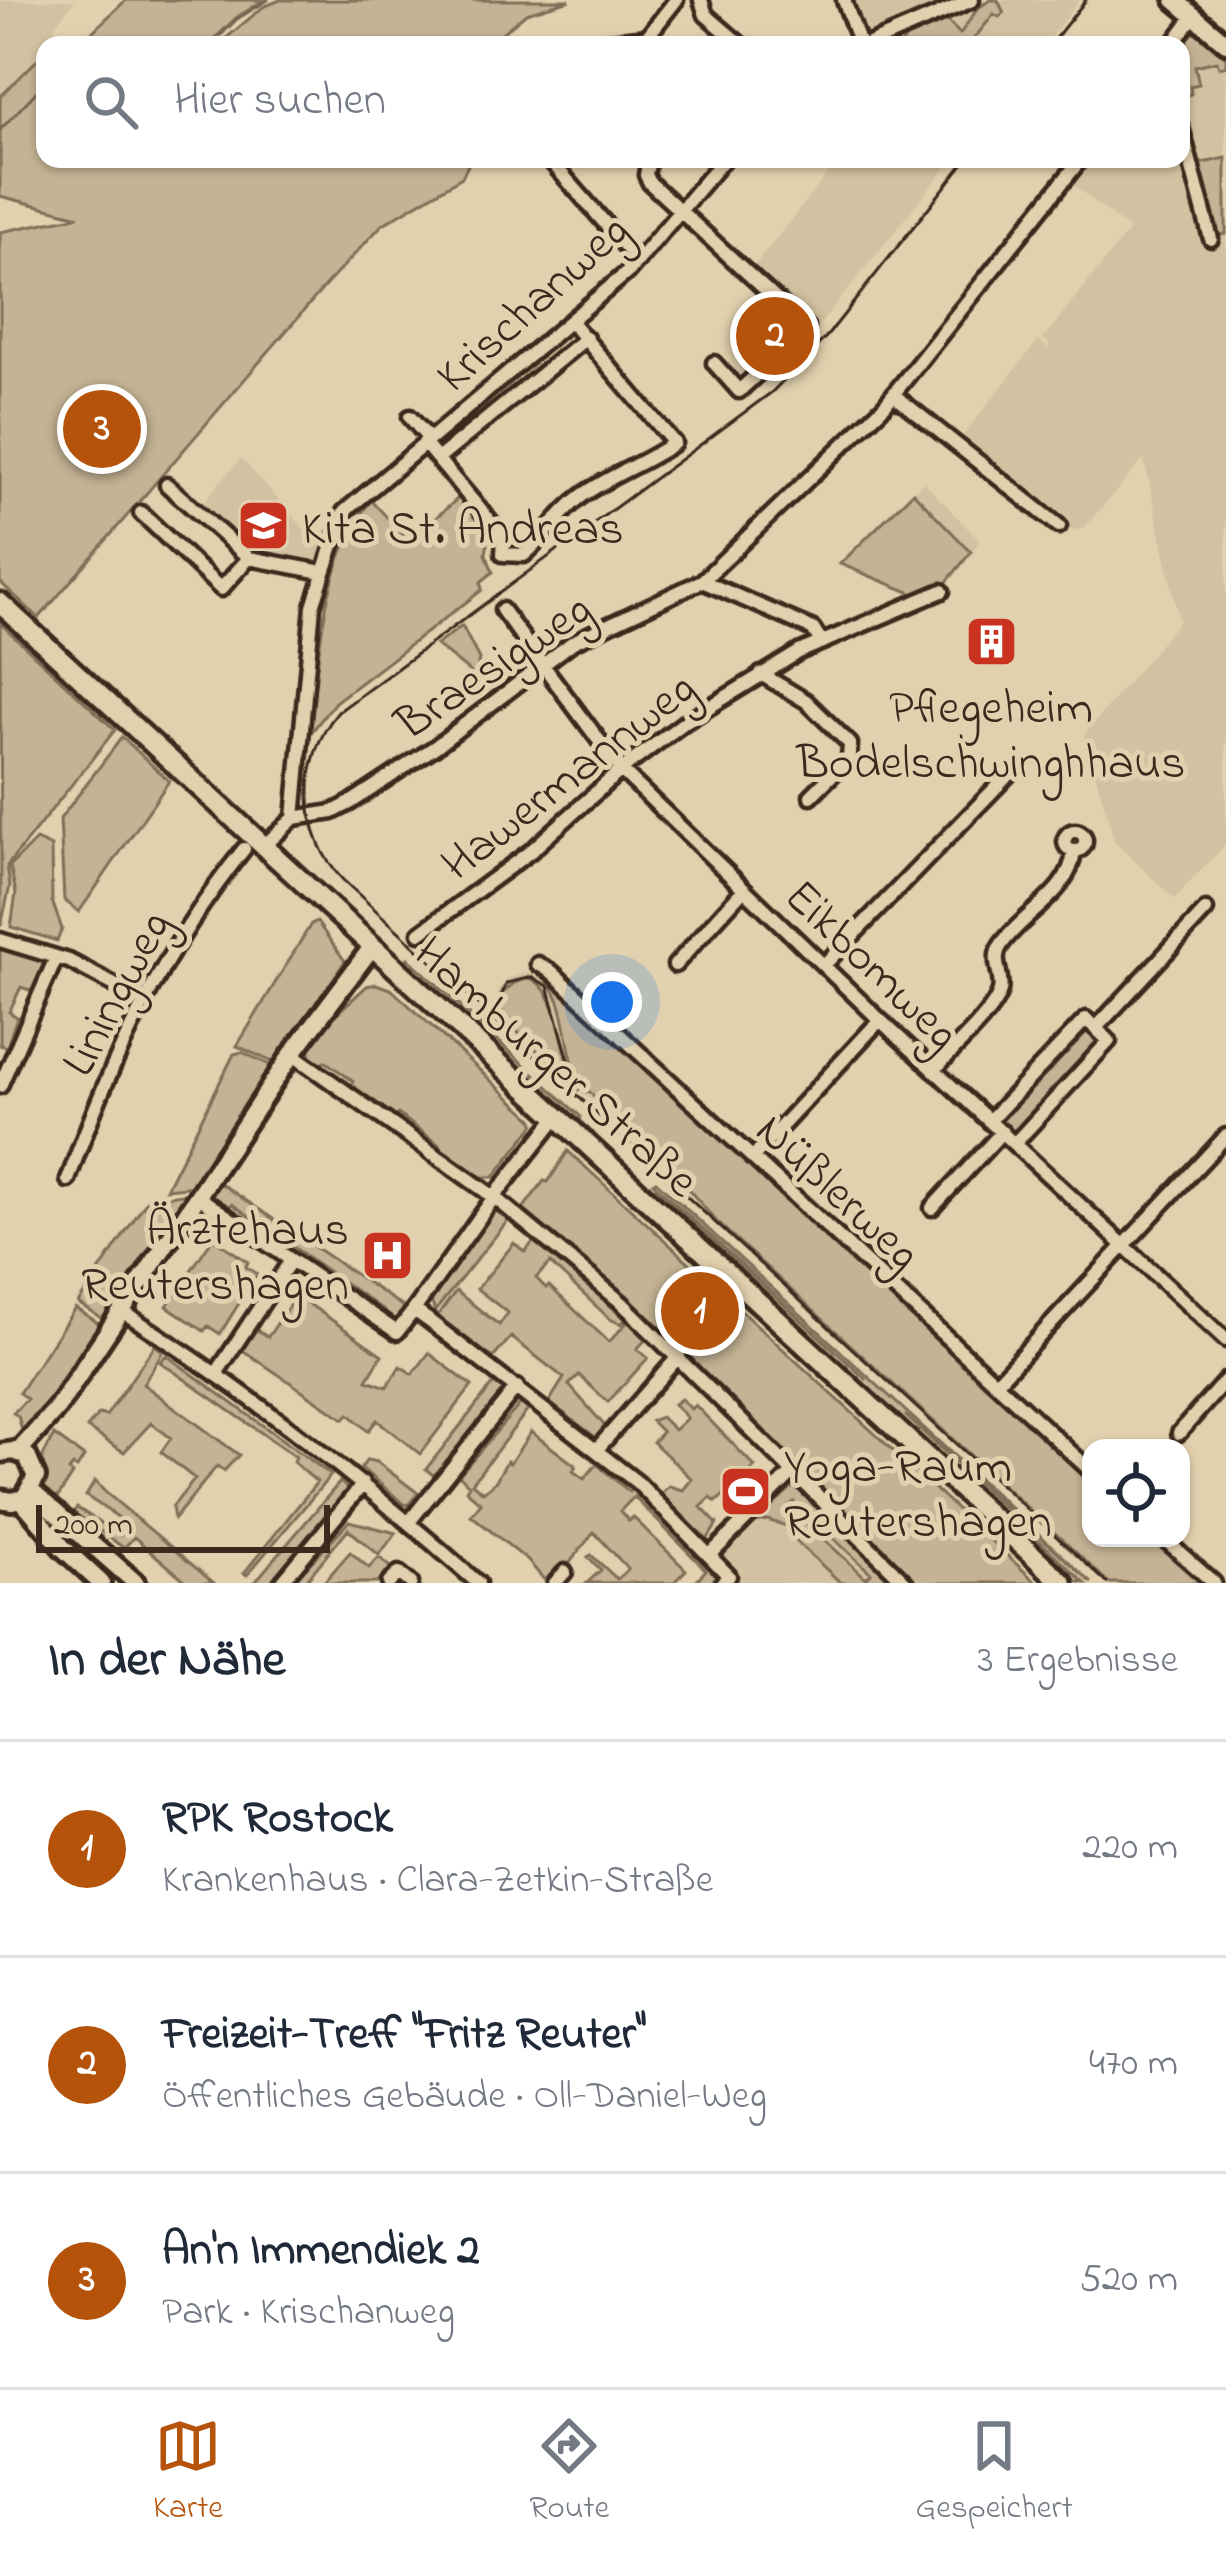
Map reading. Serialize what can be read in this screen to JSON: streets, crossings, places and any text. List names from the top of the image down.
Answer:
{
  "streets": {
    "main road": ["Hamburger Straße"],
    "street": [
      "Krischanweg",
      "Braesigweg",
      "Hawermannweg",
      "Eikbomweg",
      "Liningweg",
      "Nüßlerweg"
    ]
  },
  "crossings": [
    ["Krischanweg", "Braesigweg"],
    ["Krischanweg", "Liningweg"],
    ["Braesigweg", "Eikbomweg"],
    ["Braesigweg", "Liningweg"],
    ["Hawermannweg", "Eikbomweg"],
    ["Liningweg", "Hamburger Straße"]
  ],
  "places": {
    "school or university": ["Kita St. Andreas"],
    "building": ["Pflegeheim Bodelschwinghhaus"],
    "hospital": ["Ärztehaus Reutershagen"],
    "sports": ["Yoga-Raum Reutershagen"]
  },
  "scale_bar": "200 m",
  "page": {
    "search": "Hier suchen",
    "pins": ["2", "3", "1"],
    "scale": "200 m",
    "heading": ["In der Nähe", "3 Ergebnisse"],
    "list": [
      {
        "mark": "1",
        "name": "RPK Rostock",
        "note": "Krankenhaus · Clara-Zetkin-Straße",
        "value": "220 m"
      },
      {
        "mark": "2",
        "name": "Freizeit-Treff \"Fritz Reuter\"",
        "note": "Öffentliches Gebäude · Oll-Daniel-Weg",
        "value": "470 m"
      },
      {
        "mark": "3",
        "name": "An'n Immendiek 2",
        "note": "Park · Krischanweg",
        "value": "520 m"
      }
    ],
    "nav": ["Karte", "Route", "Gespeichert"]
  }
}
